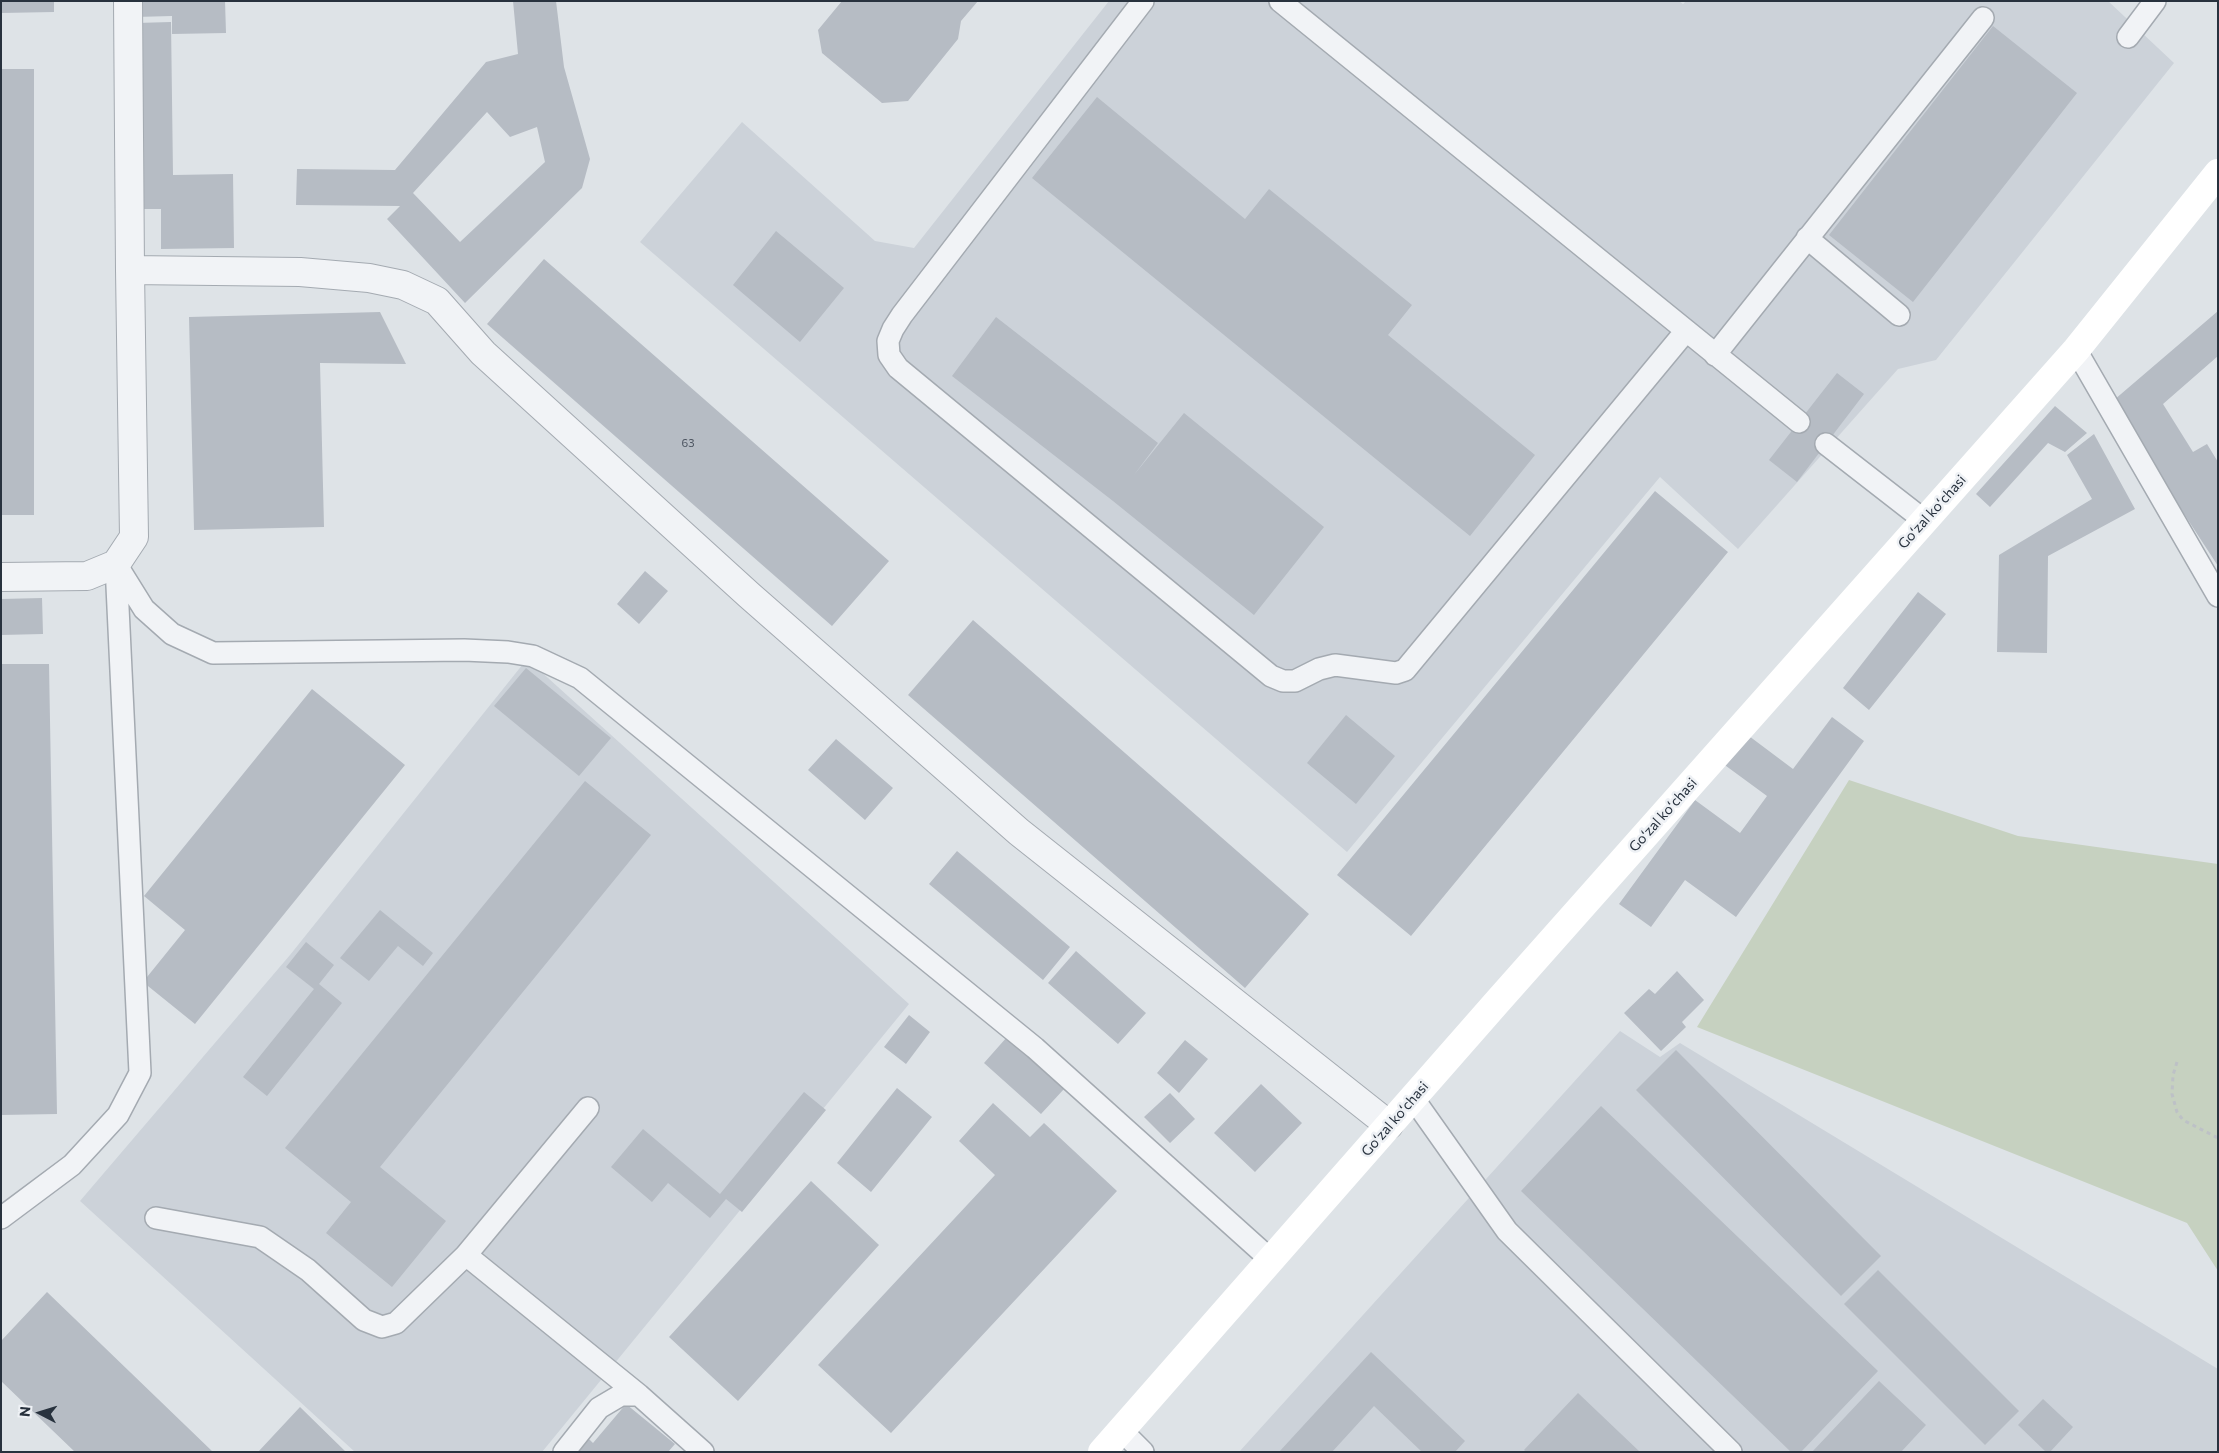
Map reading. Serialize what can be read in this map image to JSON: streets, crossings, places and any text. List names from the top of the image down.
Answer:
{
  "streets": {
    "street": ["Goʻzal koʻchasi"]
  },
  "house_numbers": ["63"],
  "north": "left"
}
